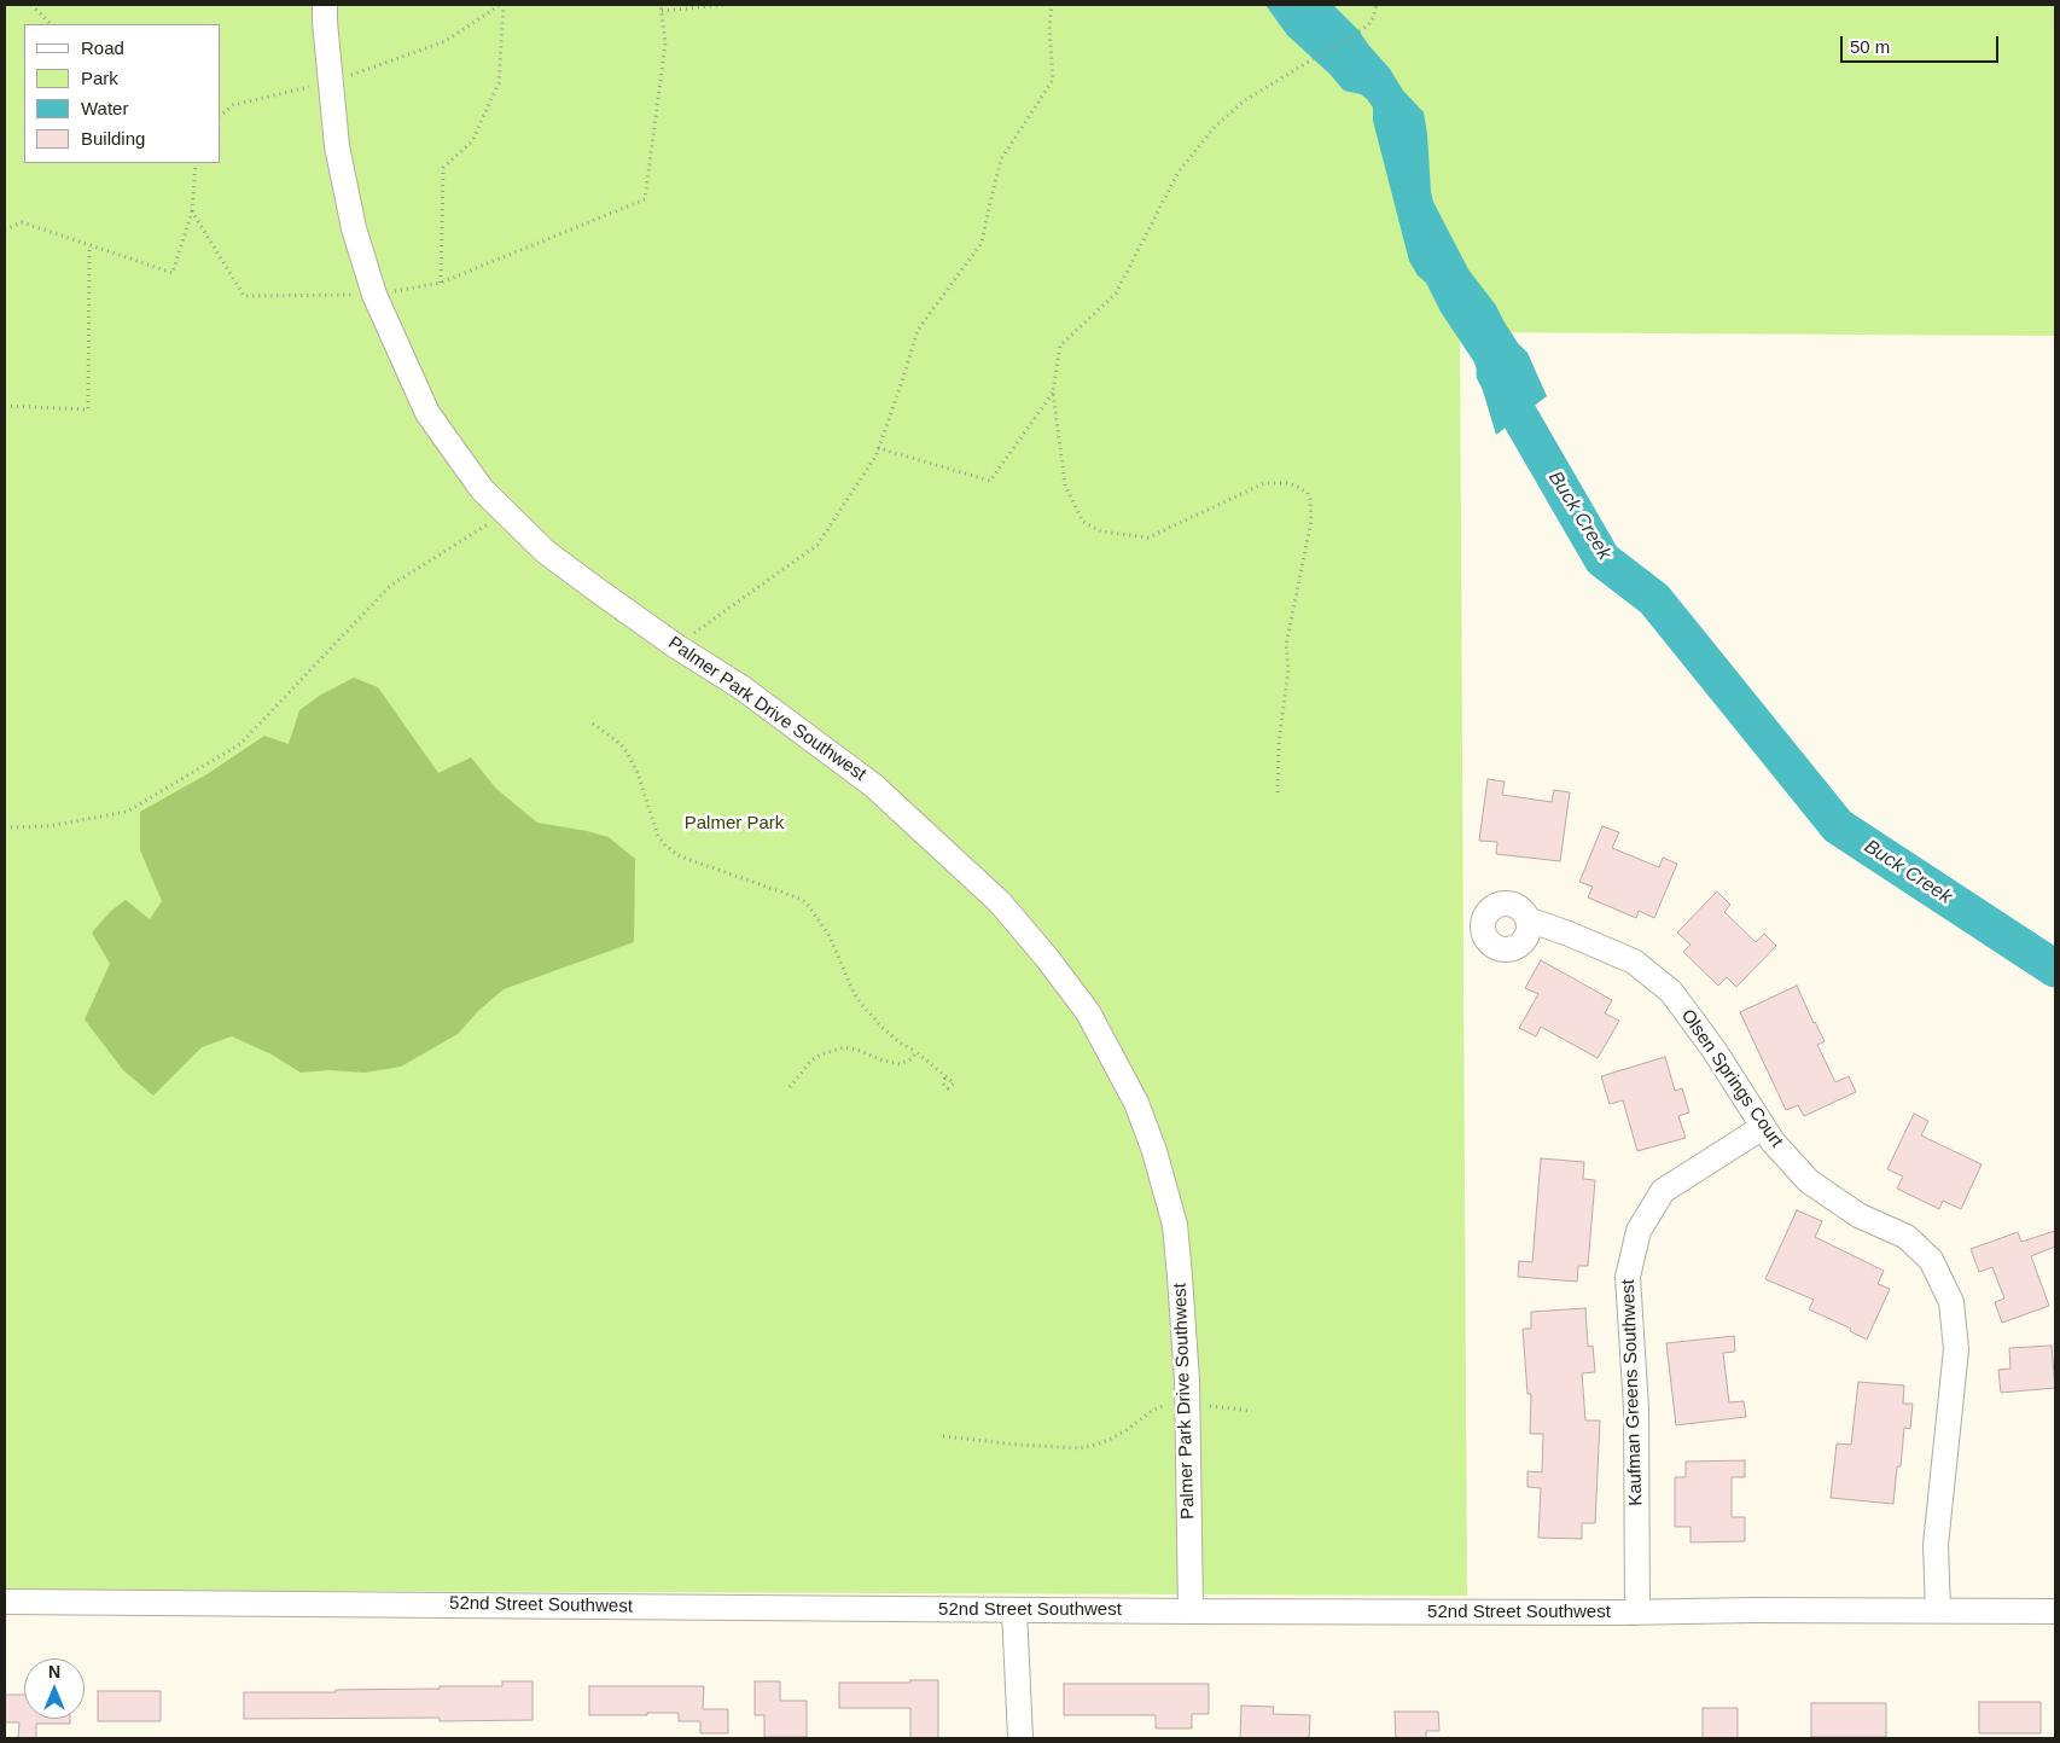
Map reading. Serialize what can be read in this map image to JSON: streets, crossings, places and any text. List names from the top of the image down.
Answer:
{
  "streets": {
    "street": [
      "Palmer Park Drive Southwest",
      "Olsen Springs Court",
      "Kaufman Greens Southwest",
      "52nd Street Southwest"
    ]
  },
  "crossings": [
    ["Palmer Park Drive Southwest", "52nd Street Southwest"],
    ["Olsen Springs Court", "Kaufman Greens Southwest"],
    ["Olsen Springs Court", "52nd Street Southwest"],
    ["Kaufman Greens Southwest", "52nd Street Southwest"]
  ],
  "water": ["Buck Creek"],
  "parks": ["Palmer Park"],
  "legend": [
    "Road",
    "Park",
    "Water",
    "Building"
  ],
  "scale_bar": "50 m",
  "north": "top"
}
